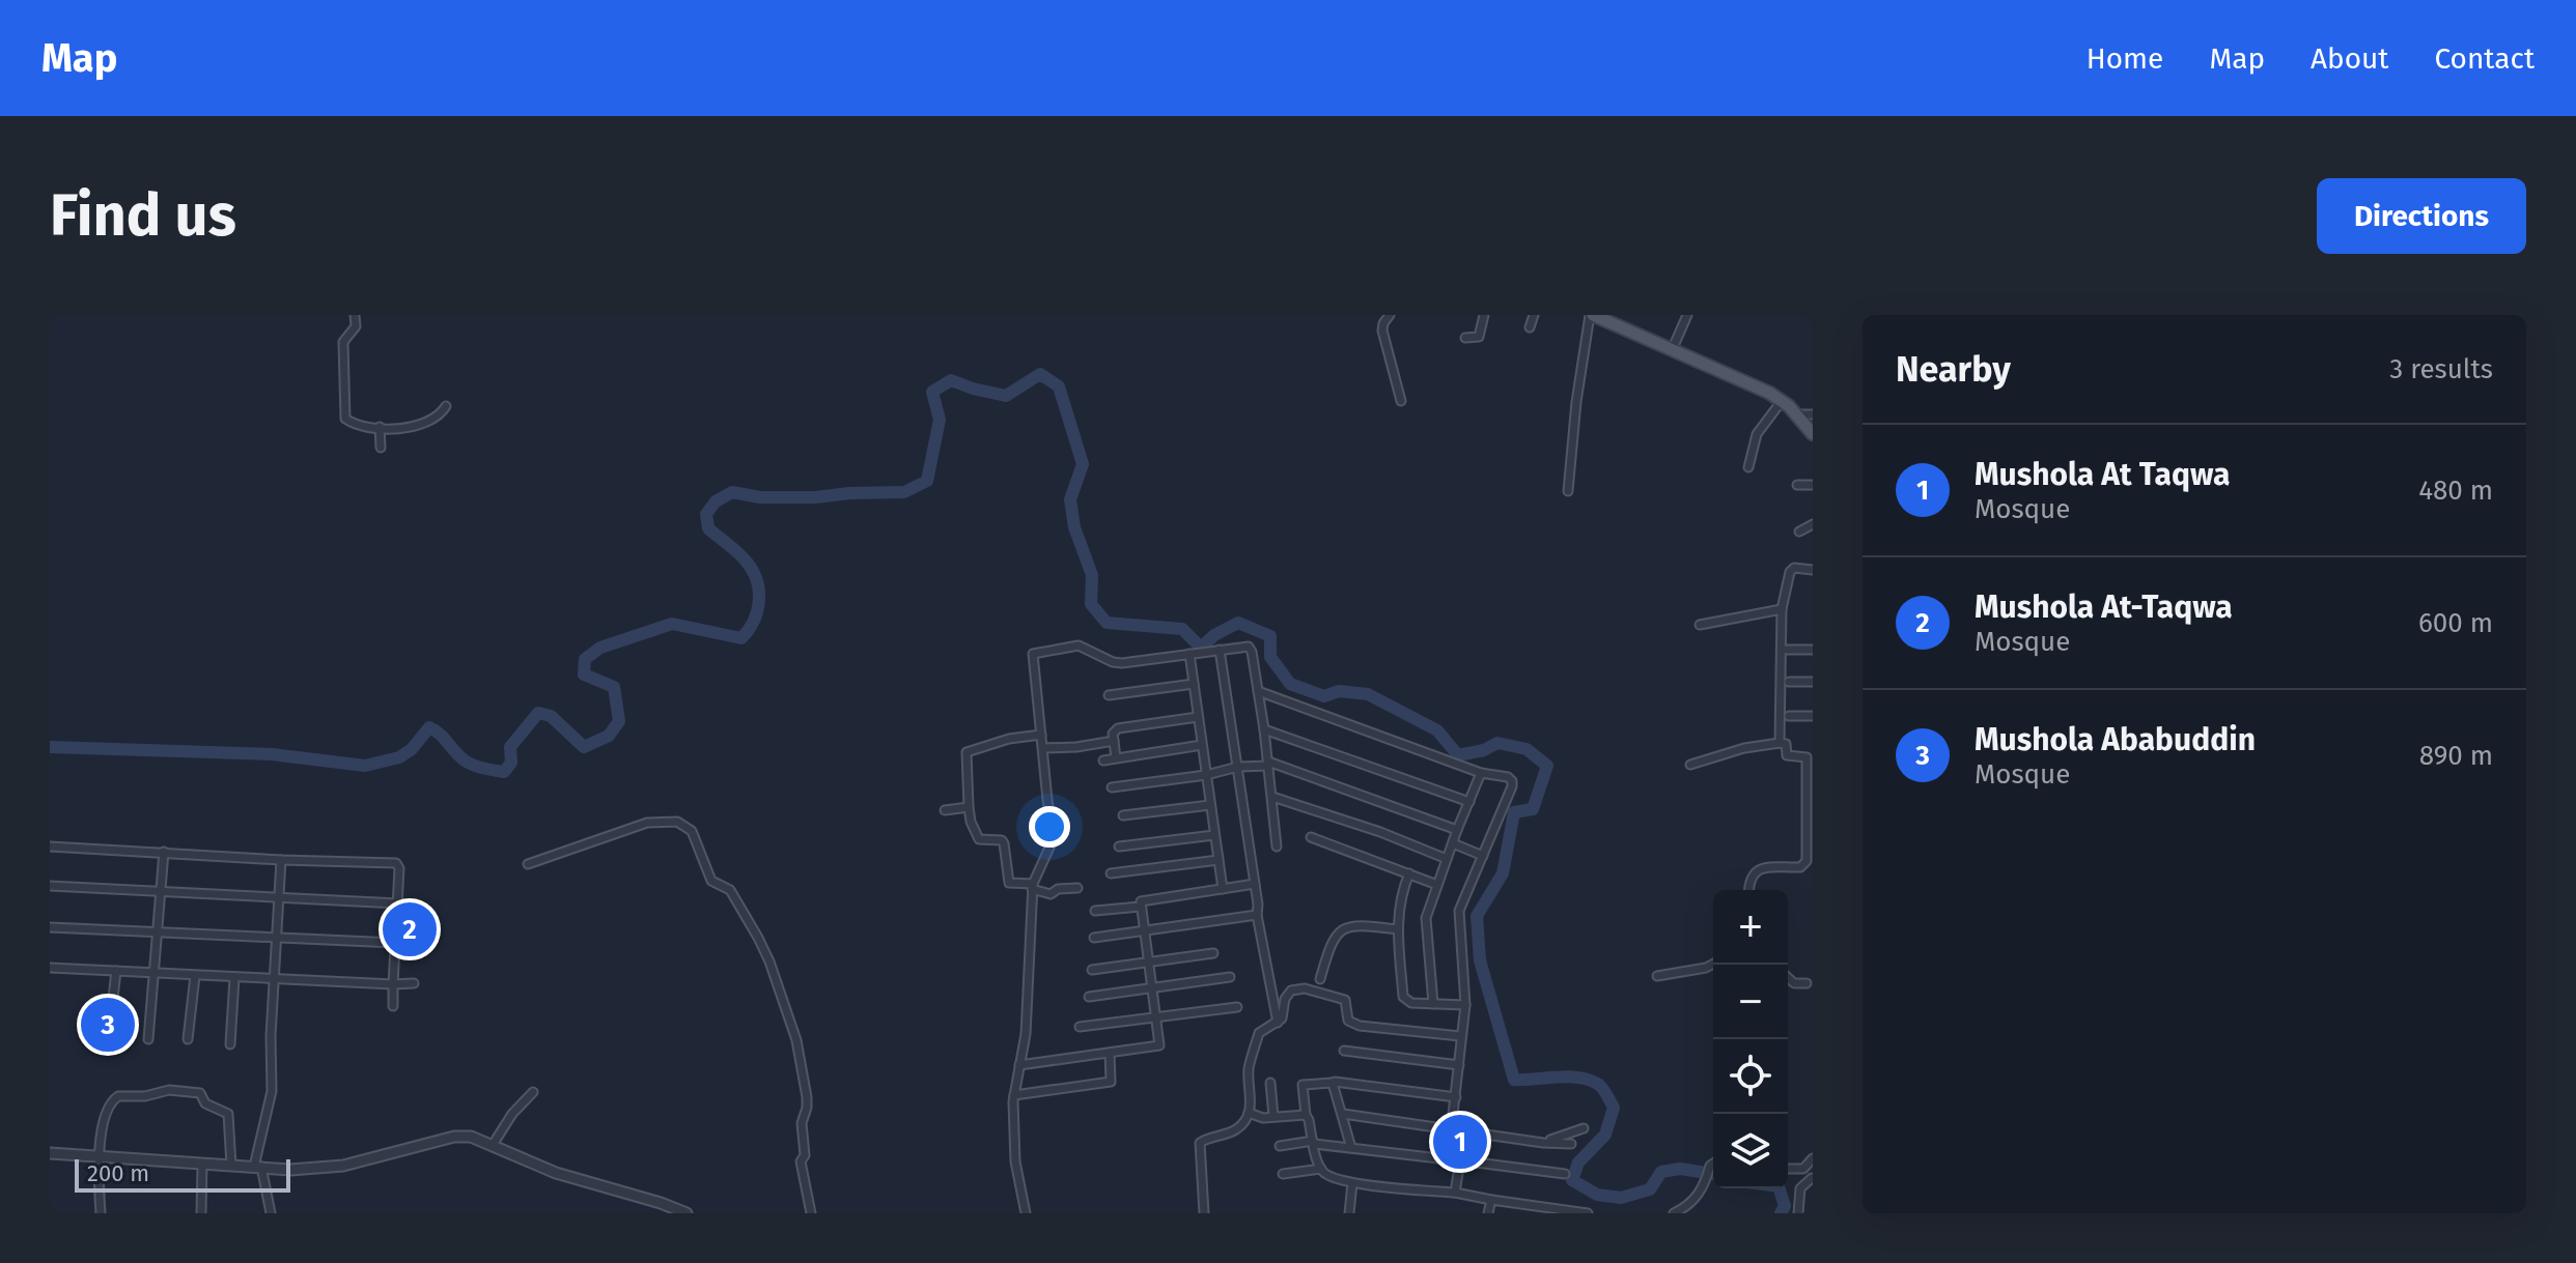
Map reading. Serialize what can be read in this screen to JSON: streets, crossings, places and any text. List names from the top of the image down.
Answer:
{
  "scale_bar": "200 m",
  "page": {
    "header": "Map",
    "nav": [
      "Home",
      "Map",
      "About",
      "Contact"
    ],
    "buttons": "Directions",
    "title": "Find us",
    "heading": ["Nearby", "3 results"],
    "list": [
      {
        "mark": "1",
        "name": "Mushola At Taqwa",
        "note": "Mosque",
        "value": "480 m"
      },
      {
        "mark": "2",
        "name": "Mushola At-Taqwa",
        "note": "Mosque",
        "value": "600 m"
      },
      {
        "mark": "3",
        "name": "Mushola Ababuddin",
        "note": "Mosque",
        "value": "890 m"
      }
    ],
    "map_buttons": ["+", "−"],
    "pins": ["2", "3", "1"],
    "scale": "200 m"
  }
}
